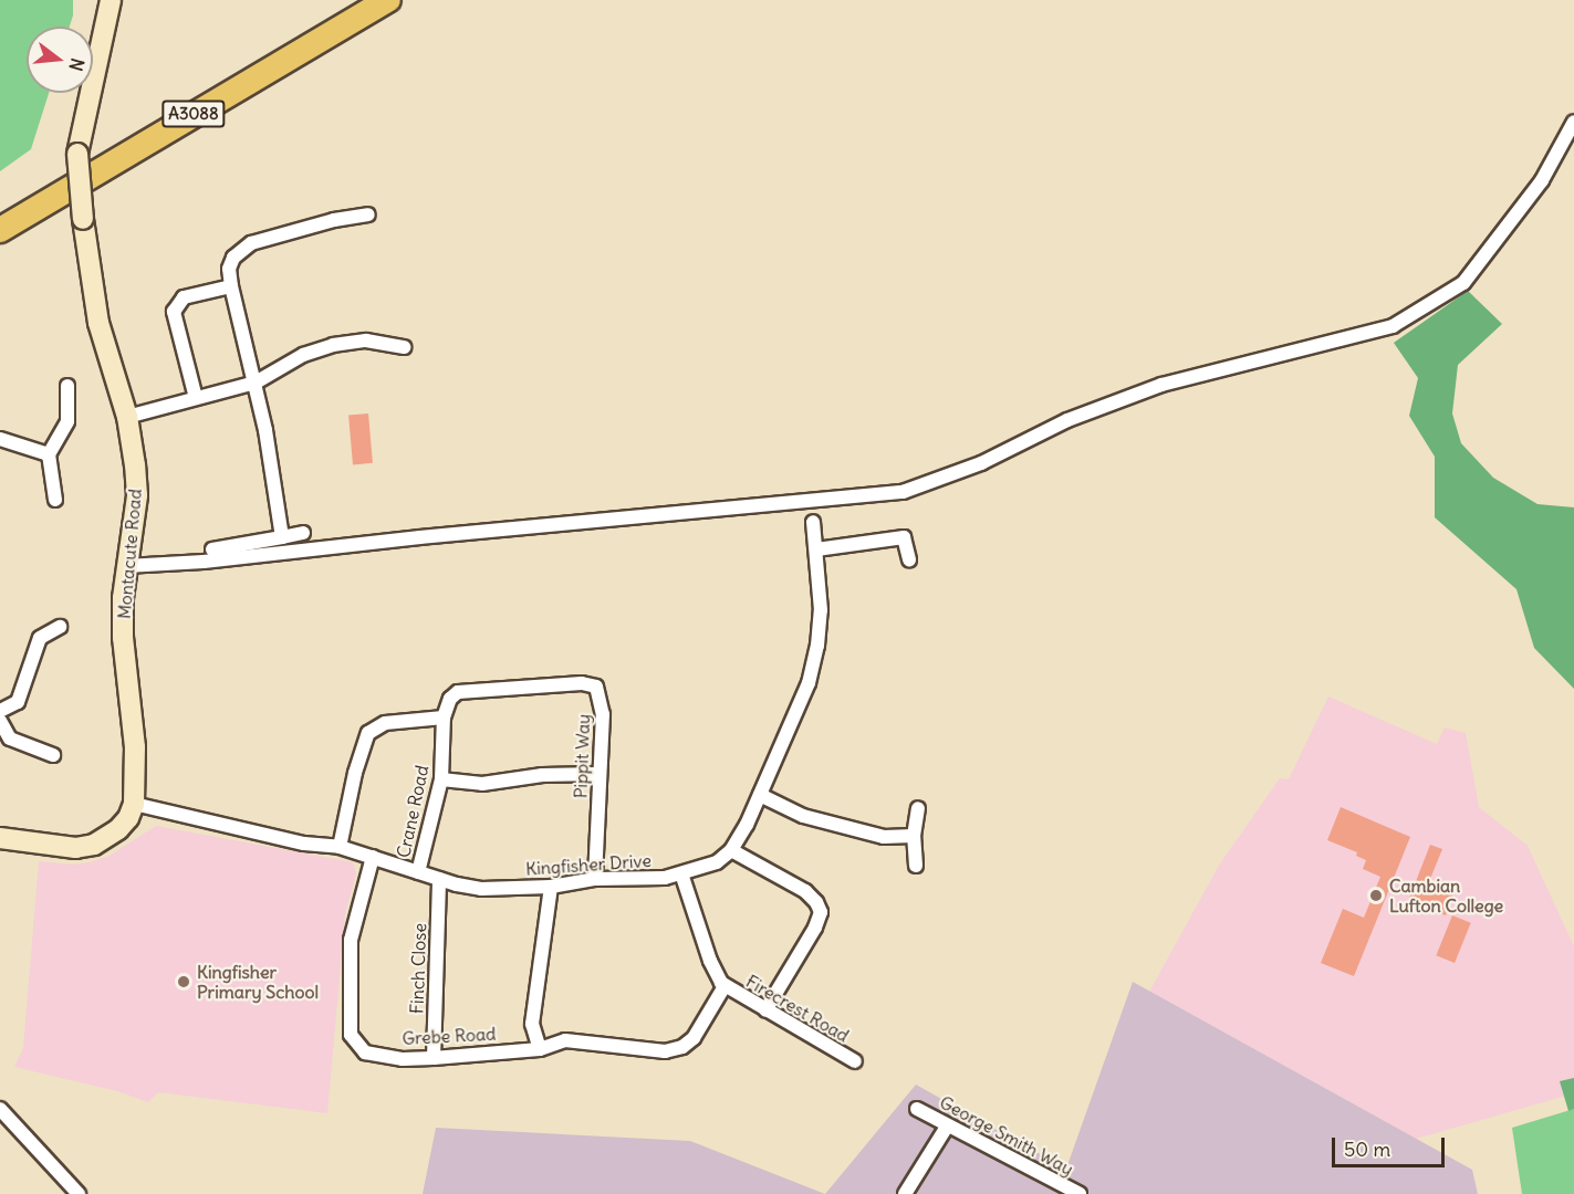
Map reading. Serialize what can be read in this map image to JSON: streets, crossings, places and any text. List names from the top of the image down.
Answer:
{
  "streets": {
    "highway": ["A3088"],
    "street": [
      "Montacute Road",
      "Pippit Way",
      "Crane Road",
      "Kingfisher Drive",
      "Finch Close",
      "Firecrest Road",
      "Grebe Road",
      "George Smith Way"
    ]
  },
  "crossings": [
    ["Montacute Road", "Kingfisher Drive"],
    ["Pippit Way", "Crane Road"],
    ["Pippit Way", "Kingfisher Drive"],
    ["Crane Road", "Kingfisher Drive"],
    ["Kingfisher Drive", "Finch Close"],
    ["Kingfisher Drive", "Firecrest Road"],
    ["Kingfisher Drive", "Grebe Road"],
    ["Finch Close", "Grebe Road"],
    ["Firecrest Road", "Grebe Road"]
  ],
  "places": ["Cambian Lufton College", "Kingfisher Primary School"],
  "scale_bar": "50 m",
  "north": "right"
}
